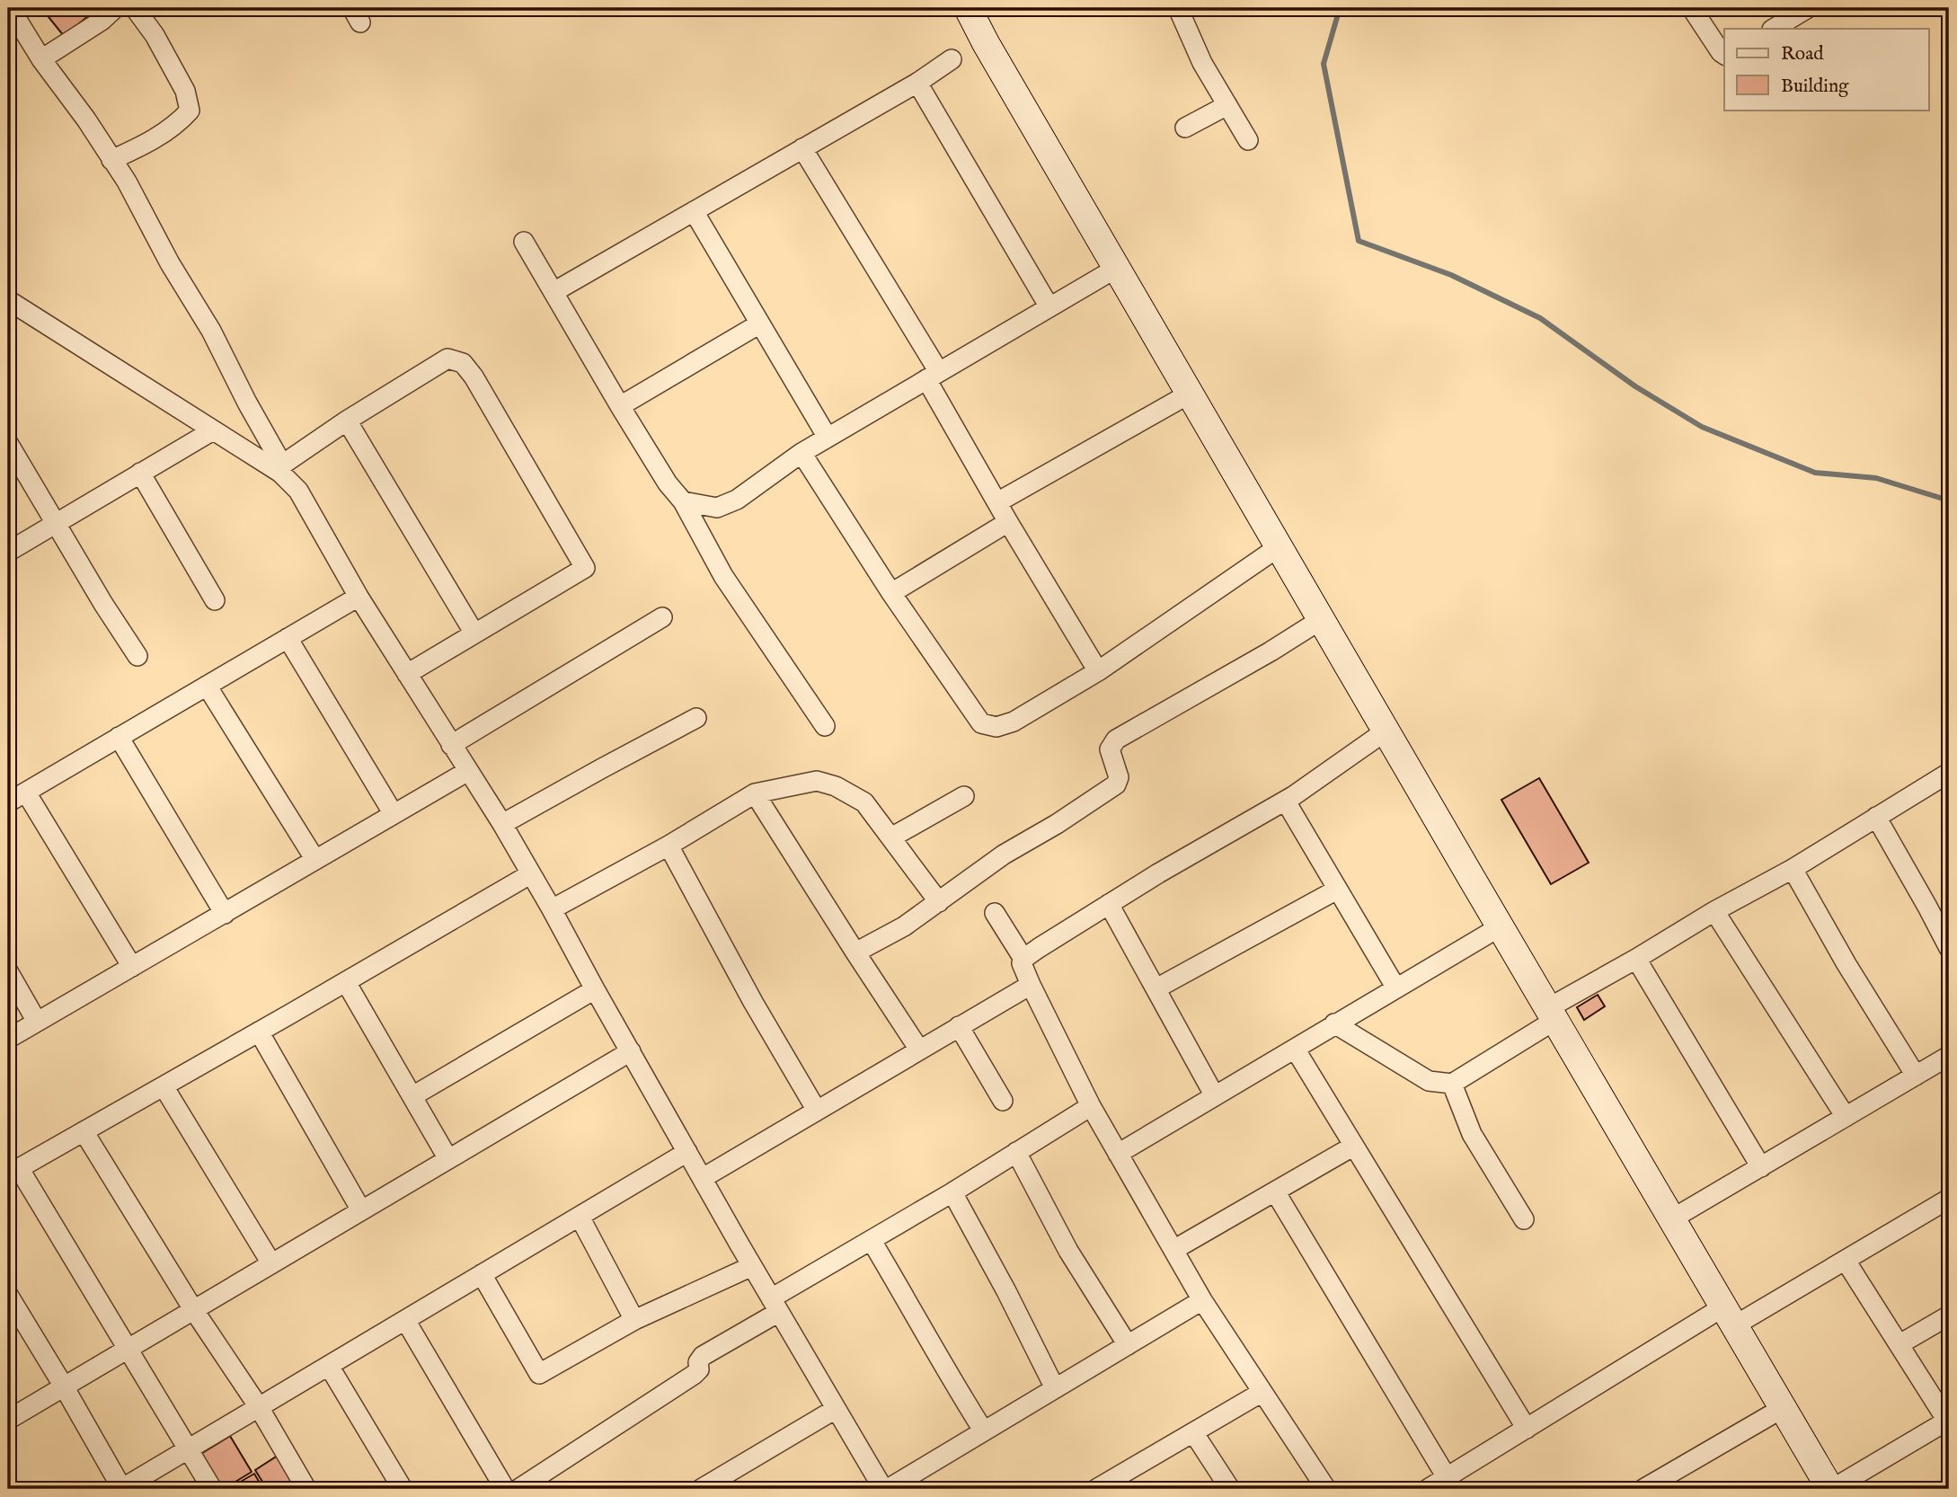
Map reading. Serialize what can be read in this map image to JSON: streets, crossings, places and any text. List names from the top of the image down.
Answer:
{
  "legend": ["Road", "Building"]
}
